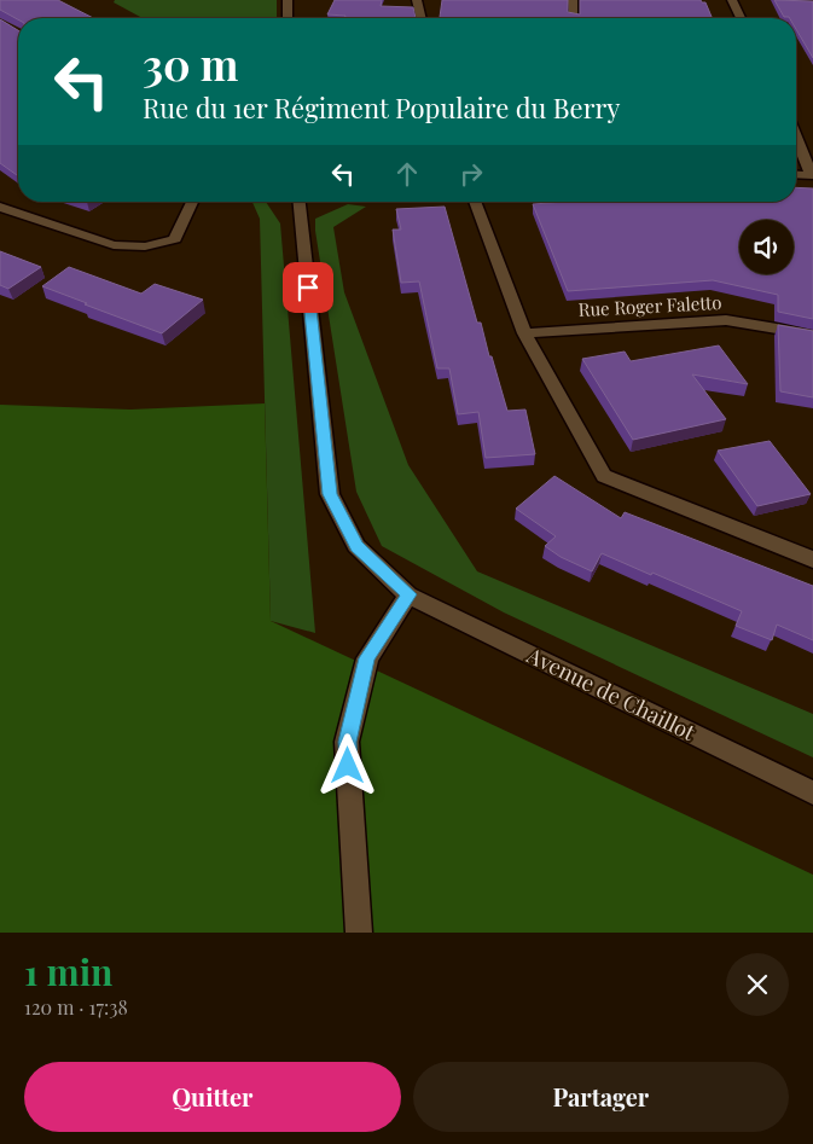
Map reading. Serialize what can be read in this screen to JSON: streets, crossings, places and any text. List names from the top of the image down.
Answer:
{
  "streets": {
    "street": ["Rue Roger Faletto", "Avenue de Chaillot"]
  },
  "page": {
    "turn": ["30 m", "Rue du 1er Régiment Populaire du Berry"],
    "heading": ["1 min", "120 m · 17:38"],
    "buttons": ["Quitter", "Partager"]
  }
}
